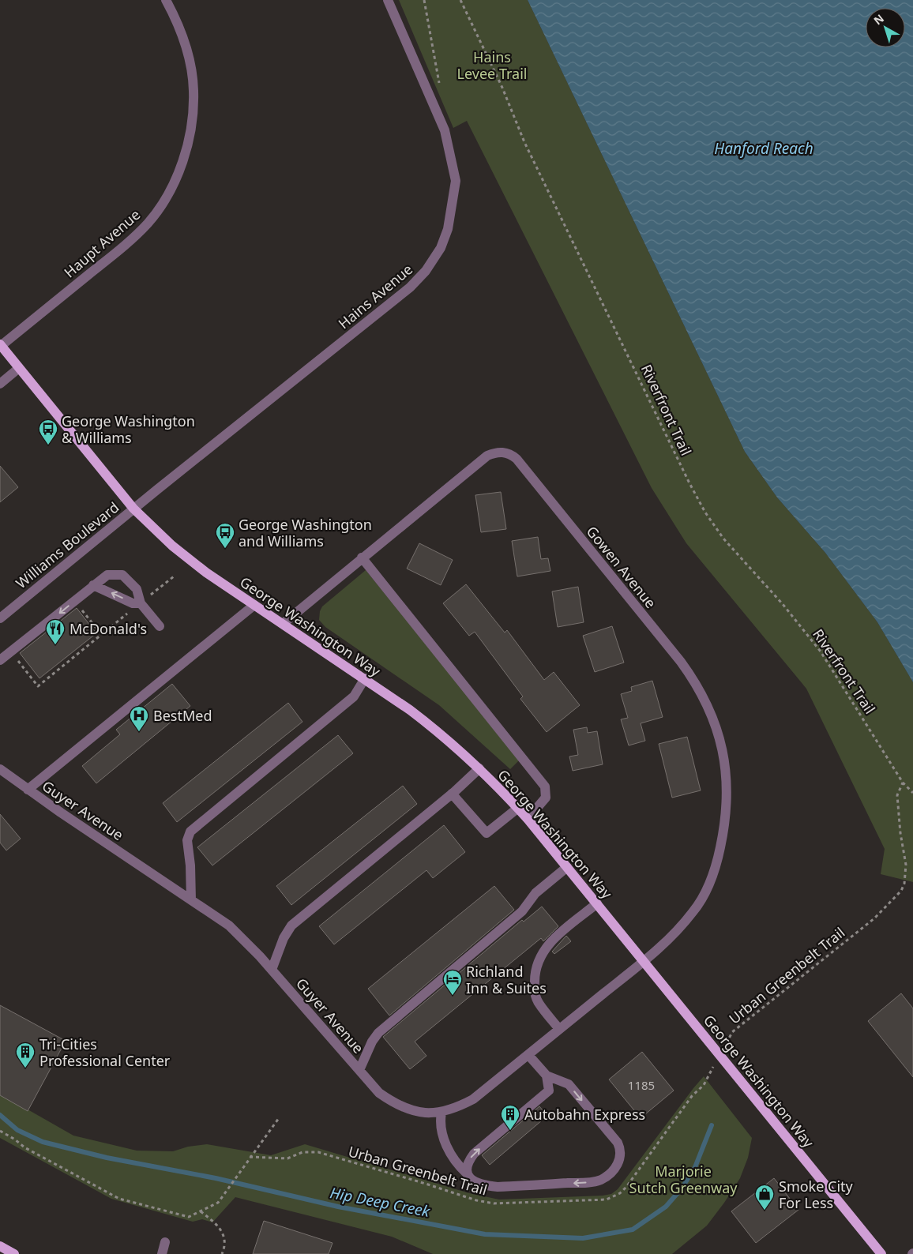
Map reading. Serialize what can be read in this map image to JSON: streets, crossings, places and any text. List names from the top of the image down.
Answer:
{
  "streets": {
    "main road": ["George Washington Way"],
    "street": [
      "Haupt Avenue",
      "Hains Avenue",
      "Williams Boulevard",
      "Gowen Avenue",
      "Guyer Avenue"
    ],
    "path": ["Riverfront Trail", "Urban Greenbelt Trail"]
  },
  "crossings": [
    ["Haupt Avenue", "George Washington Way"],
    ["Hains Avenue", "Williams Boulevard"],
    ["Hains Avenue", "George Washington Way"],
    ["Riverfront Trail", "Urban Greenbelt Trail"],
    ["Williams Boulevard", "George Washington Way"],
    ["Gowen Avenue", "George Washington Way"],
    ["Gowen Avenue", "Guyer Avenue"],
    ["George Washington Way", "Guyer Avenue"],
    ["George Washington Way", "Urban Greenbelt Trail"]
  ],
  "water": ["Hanford Reach", "Hip Deep Creek"],
  "parks": ["Hains Levee Trail", "Marjorie Sutch Greenway"],
  "places": {
    "bus stop": ["George Washington & Williams", "George Washington and Williams"],
    "restaurant": ["McDonald's"],
    "hospital": ["BestMed"],
    "hotel": ["Richland Inn & Suites"],
    "building": ["Tri-Cities Professional Center", "Autobahn Express"],
    "shop": ["Smoke City For Less"]
  },
  "house_numbers": ["1185"],
  "north": "top left"
}
